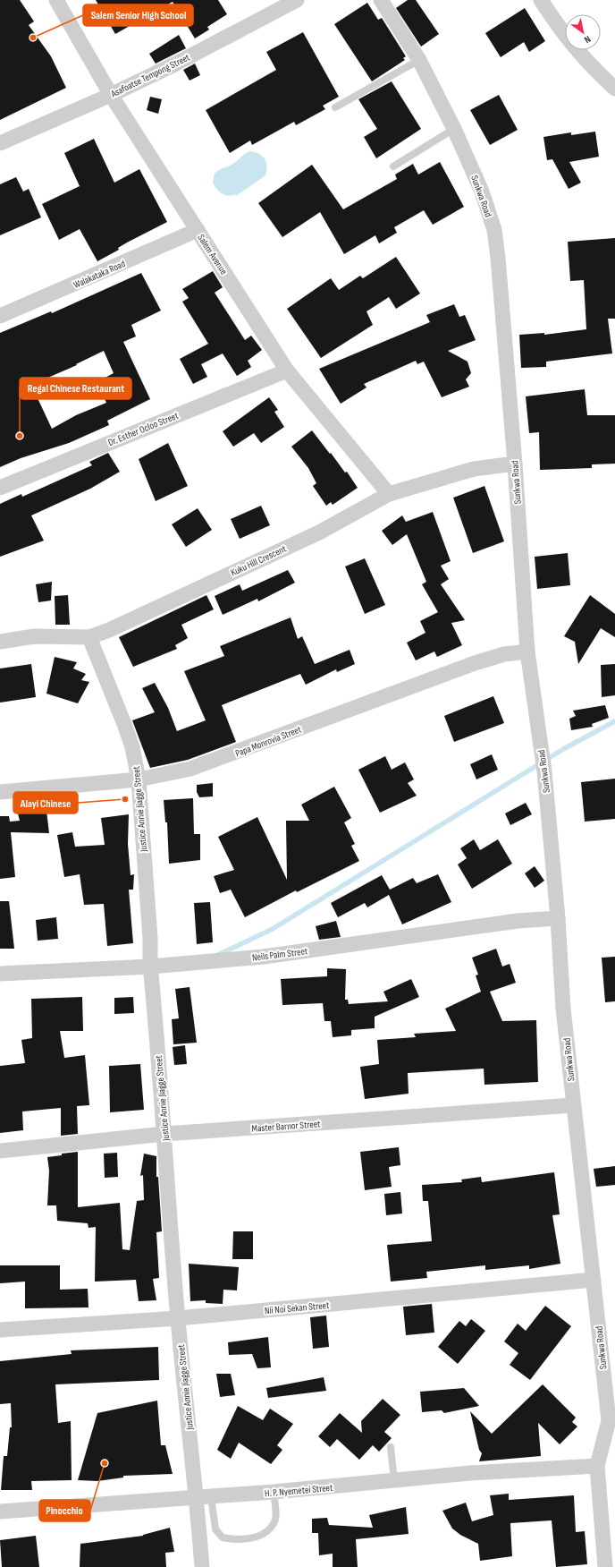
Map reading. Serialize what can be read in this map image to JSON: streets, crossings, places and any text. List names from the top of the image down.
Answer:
{
  "streets": {
    "street": [
      "Asafoatse Tempong Street",
      "Sunkwa Road",
      "Salem Avenue",
      "Walakataka Road",
      "Dr. Esther Ocloo Street",
      "Kuku Hill Crescent",
      "Papa Monrovia Street",
      "Justice Annie Jiagge Street",
      "Neils Palm Street",
      "Master Barnor Street",
      "Nii Noi Sekan Street",
      "H. P. Nyemetei Street"
    ]
  },
  "crossings": [
    ["Asafoatse Tempong Street", "Salem Avenue"],
    ["Sunkwa Road", "Kuku Hill Crescent"],
    ["Sunkwa Road", "Papa Monrovia Street"],
    ["Sunkwa Road", "Neils Palm Street"],
    ["Sunkwa Road", "Master Barnor Street"],
    ["Sunkwa Road", "Nii Noi Sekan Street"],
    ["Sunkwa Road", "H. P. Nyemetei Street"],
    ["Salem Avenue", "Walakataka Road"],
    ["Salem Avenue", "Dr. Esther Ocloo Street"],
    ["Salem Avenue", "Kuku Hill Crescent"],
    ["Kuku Hill Crescent", "Justice Annie Jiagge Street"],
    ["Papa Monrovia Street", "Justice Annie Jiagge Street"],
    ["Justice Annie Jiagge Street", "Neils Palm Street"],
    ["Justice Annie Jiagge Street", "Master Barnor Street"],
    ["Justice Annie Jiagge Street", "Nii Noi Sekan Street"],
    ["Justice Annie Jiagge Street", "H. P. Nyemetei Street"]
  ],
  "places": [
    "Salem Senior High School",
    "Regal Chinese Restaurant",
    "Alayi Chinese",
    "Pinocchio"
  ],
  "north": "bottom right"
}
